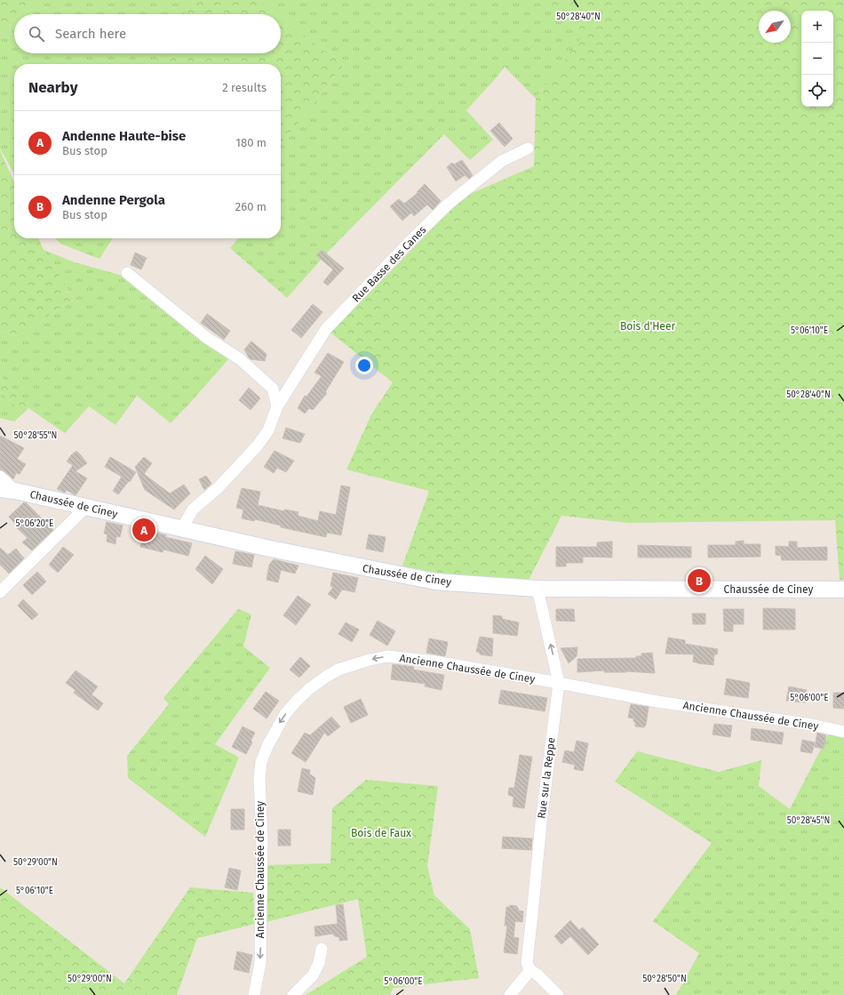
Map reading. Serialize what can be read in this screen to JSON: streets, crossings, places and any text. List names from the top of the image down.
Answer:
{
  "streets": {
    "main road": ["Chaussée de Ciney"],
    "street": ["Rue Basse des Canes", "Ancienne Chaussée de Ciney", "Rue sur la Reppe"]
  },
  "crossings": [
    ["Rue Basse des Canes", "Chaussée de Ciney"],
    ["Chaussée de Ciney", "Rue sur la Reppe"],
    ["Ancienne Chaussée de Ciney", "Rue sur la Reppe"]
  ],
  "parks": ["Bois d'Heer", "Bois de Faux"],
  "north": "bottom left",
  "page": {
    "map_buttons": ["+", "−"],
    "search": "Search here",
    "heading": ["Nearby", "2 results"],
    "list": [
      {
        "mark": "A",
        "name": "Andenne Haute-bise",
        "note": "Bus stop",
        "value": "180 m"
      },
      {
        "mark": "B",
        "name": "Andenne Pergola",
        "note": "Bus stop",
        "value": "260 m"
      }
    ],
    "pins": ["A", "B"]
  },
  "coordinates": [
    "50°28'40\"N",
    "5°06'10\"E",
    "50°28'55\"N",
    "5°06'20\"E",
    "5°06'00\"E",
    "50°28'45\"N",
    "50°29'00\"N",
    "50°28'50\"N"
  ]
}
